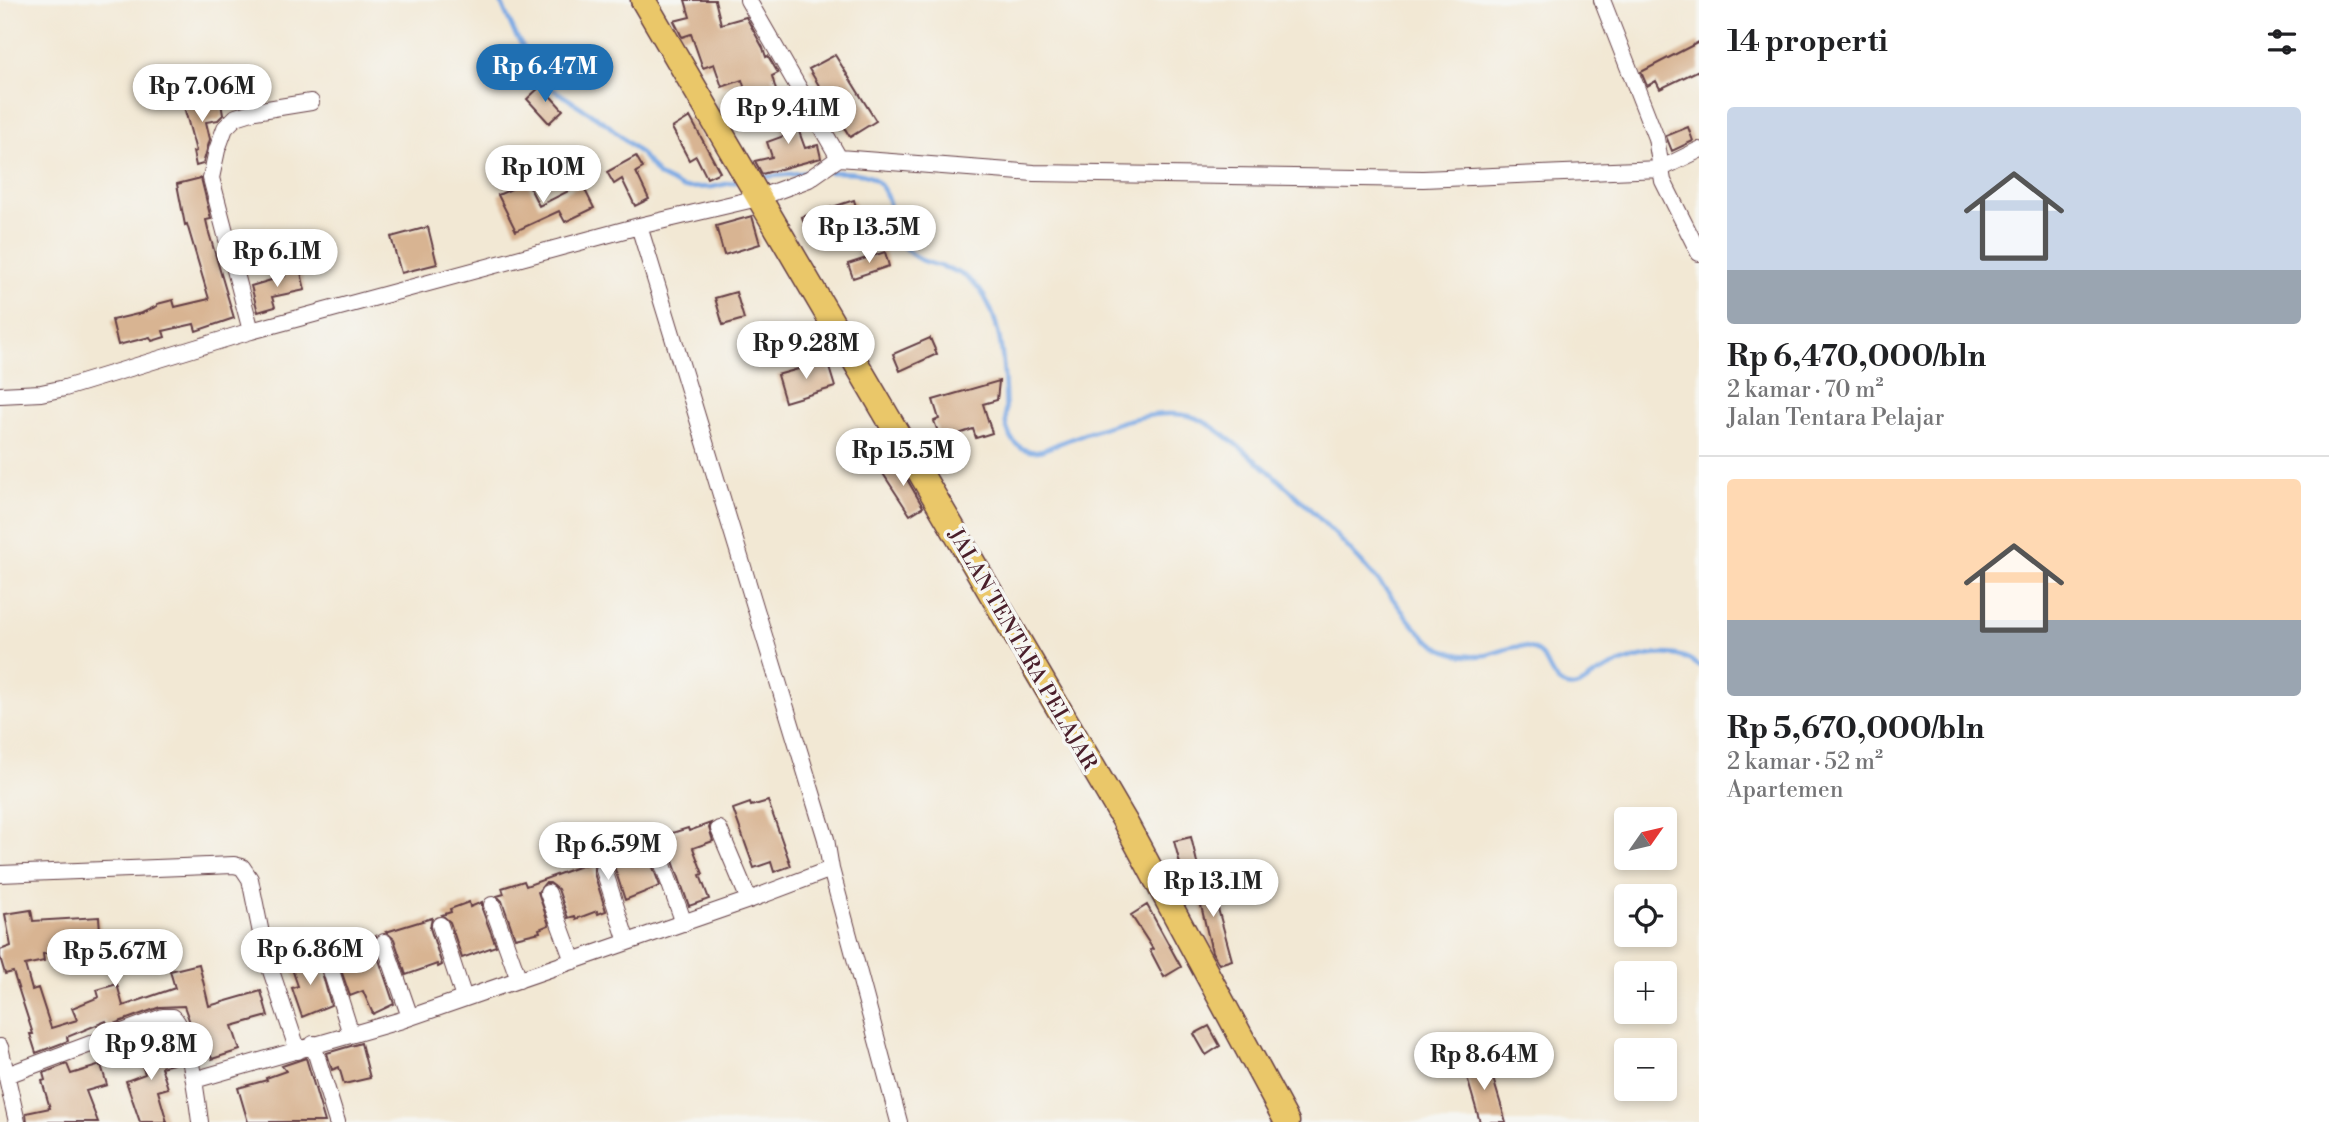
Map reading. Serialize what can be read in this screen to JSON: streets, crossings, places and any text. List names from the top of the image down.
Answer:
{
  "streets": {
    "highway": ["JALAN TENTARA PELAJAR"]
  },
  "north": "top right",
  "page": {
    "heading": "14 properti",
    "price": [
      "Rp 6.47M",
      "Rp 7.06M",
      "Rp 9.41M",
      "Rp 10M",
      "Rp 13.5M",
      "Rp 6.1M",
      "Rp 9.28M",
      "Rp 15.5M",
      "Rp 6.59M",
      "Rp 13.1M",
      "Rp 6.86M",
      "Rp 5.67M",
      "Rp 9.8M",
      "Rp 8.64M"
    ],
    "list": [
      {
        "name": "Rp 6,470,000/bln",
        "note": "2 kamar · 70 m² · Jalan Tentara Pelajar"
      },
      {
        "name": "Rp 5,670,000/bln",
        "note": "2 kamar · 52 m² · Apartemen"
      }
    ],
    "map_buttons": ["+", "−"]
  }
}
